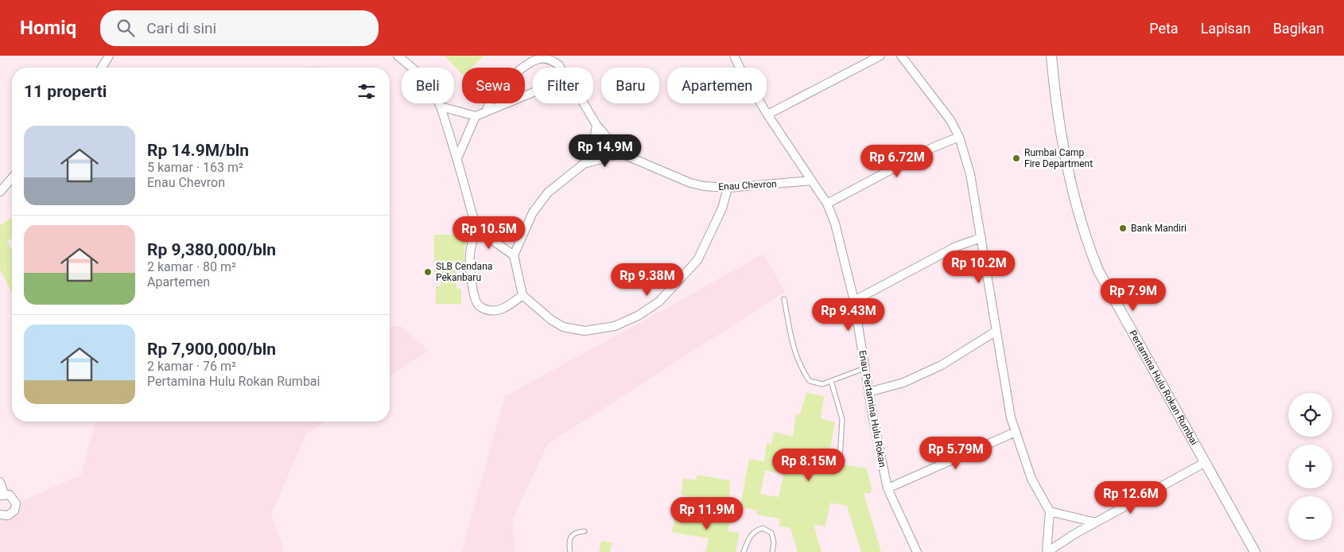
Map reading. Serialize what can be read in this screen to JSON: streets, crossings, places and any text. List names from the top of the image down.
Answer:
{
  "streets": {
    "street": ["Enau Chevron", "Pertamina Hulu Rokan Rumbai", "Enau Pertamina Hulu Rokan"]
  },
  "crossings": [
    ["Enau Chevron", "Enau Pertamina Hulu Rokan"]
  ],
  "places": ["Rumbai Camp Fire Department", "Bank Mandiri", "SLB Cendana Pekanbaru"],
  "page": {
    "header": "Homiq",
    "search": "Cari di sini",
    "nav": ["Peta", "Lapisan", "Bagikan"],
    "chip": [
      "Beli",
      "Sewa",
      "Filter",
      "Baru",
      "Apartemen"
    ],
    "heading": "11 properti",
    "list": [
      {
        "name": "Rp 14.9M/bln",
        "note": "5 kamar · 163 m² · Enau Chevron"
      },
      {
        "name": "Rp 9,380,000/bln",
        "note": "2 kamar · 80 m² · Apartemen"
      },
      {
        "name": "Rp 7,900,000/bln",
        "note": "2 kamar · 76 m² · Pertamina Hulu Rokan Rumbai"
      }
    ],
    "price": [
      "Rp 14.9M",
      "Rp 6.72M",
      "Rp 10.5M",
      "Rp 10.2M",
      "Rp 9.38M",
      "Rp 7.9M",
      "Rp 9.43M",
      "Rp 5.79M",
      "Rp 8.15M",
      "Rp 12.6M",
      "Rp 11.9M"
    ],
    "map_buttons": ["+", "−"]
  }
}
